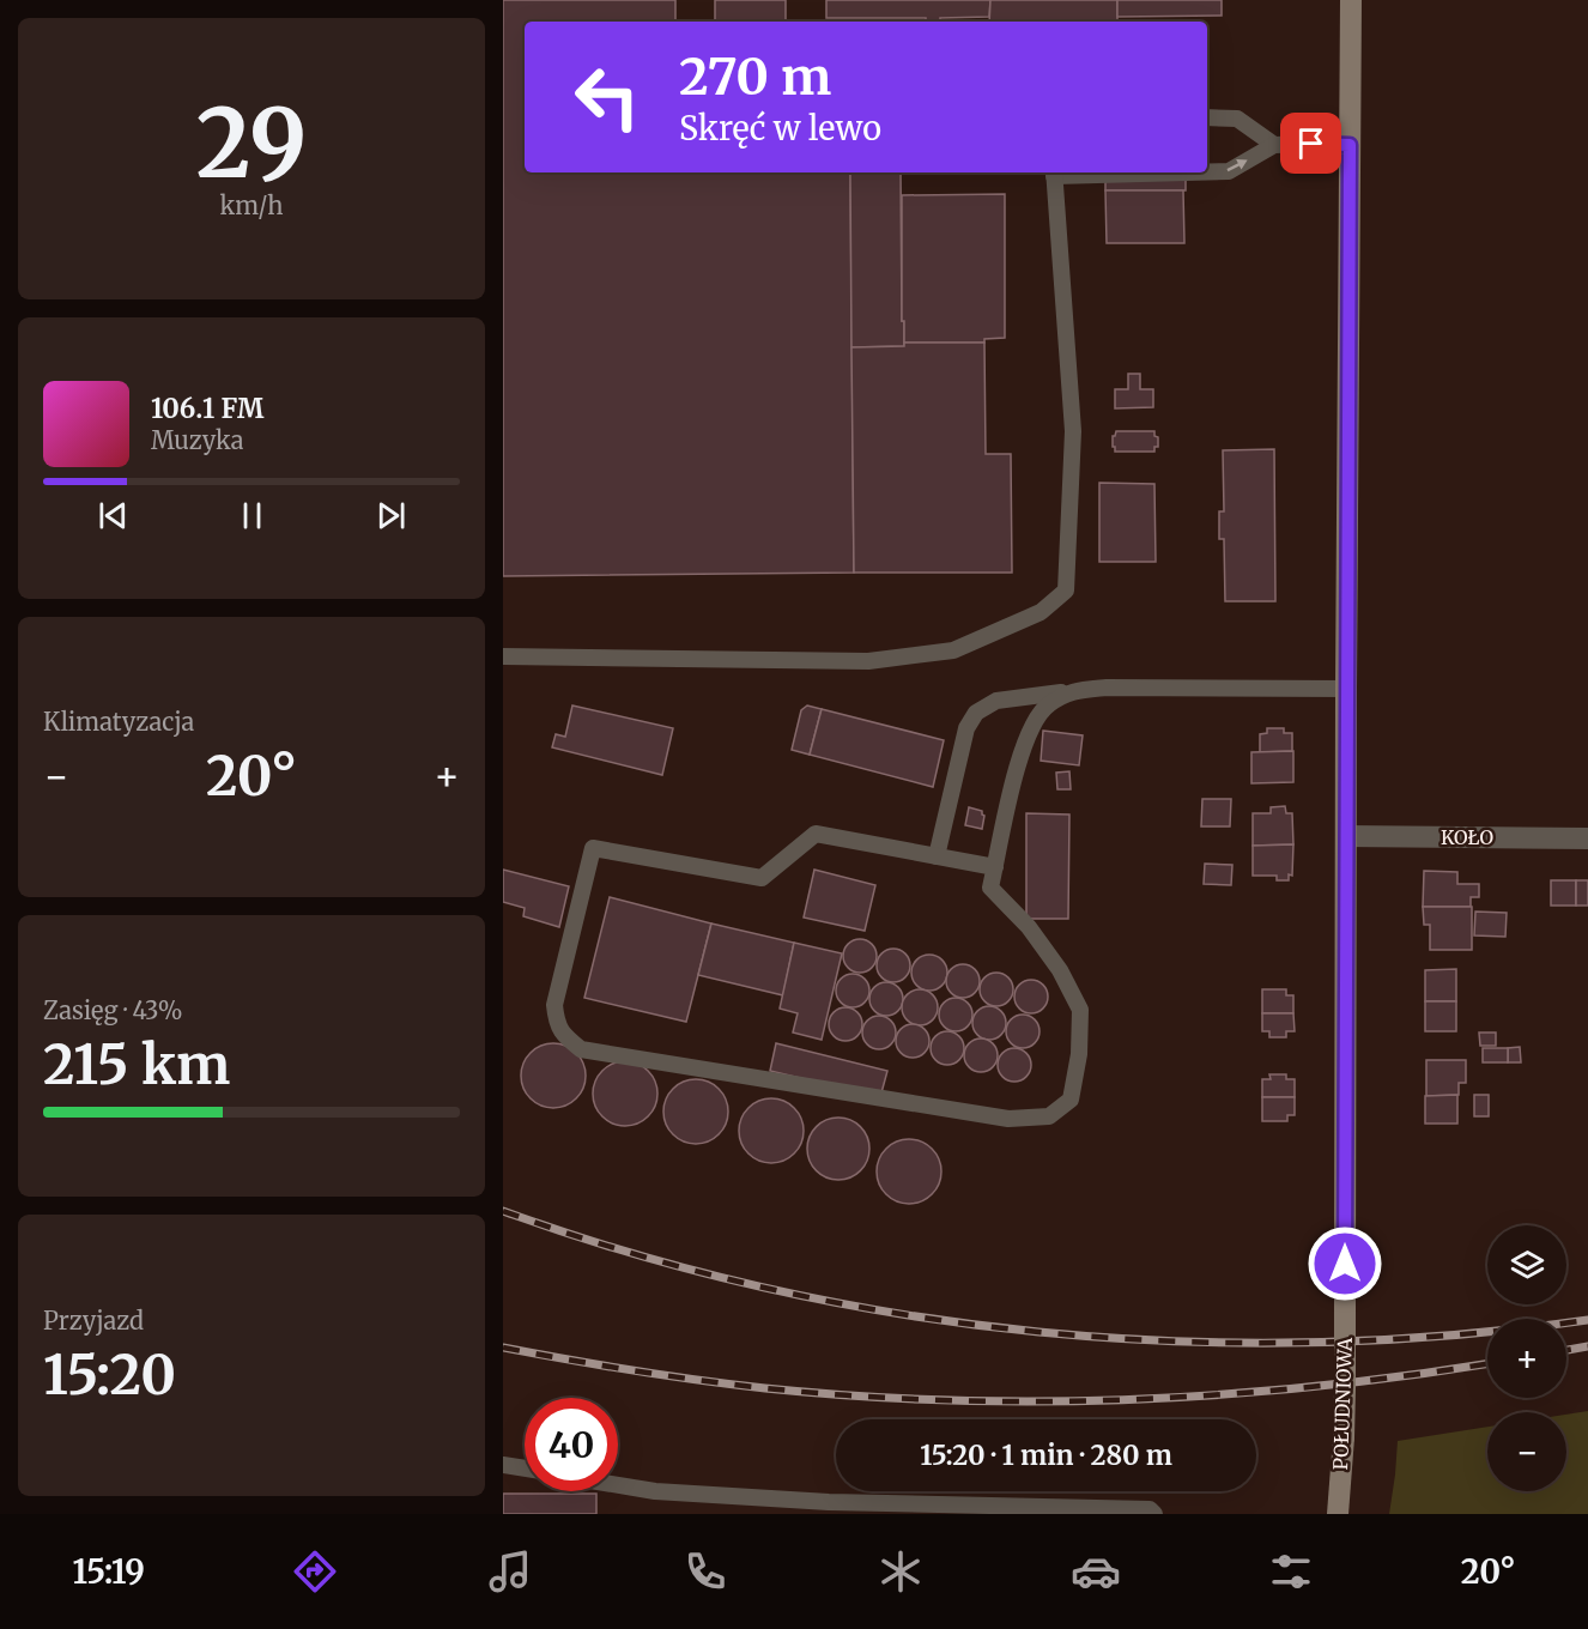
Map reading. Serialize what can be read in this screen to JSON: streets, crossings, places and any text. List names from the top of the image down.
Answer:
{
  "streets": {
    "street": ["KOŁO", "POŁUDNIOWA"]
  },
  "crossings": [
    ["KOŁO", "POŁUDNIOWA"]
  ],
  "page": {
    "tile": [
      ["29", "km/h"],
      "Klimatyzacja",
      ["Zasięg · 43%", "215 km"],
      ["Przyjazd", "15:20"]
    ],
    "turn": ["270 m", "Skręć w lewo"],
    "song": ["106.1 FM", "Muzyka"],
    "heat": ["−", "20°", "+"],
    "map_buttons": ["+", "−"],
    "limit": "40",
    "trip": "15:20 · 1 min · 280 m",
    "tabs": ["15:19", "20°"]
  }
}
